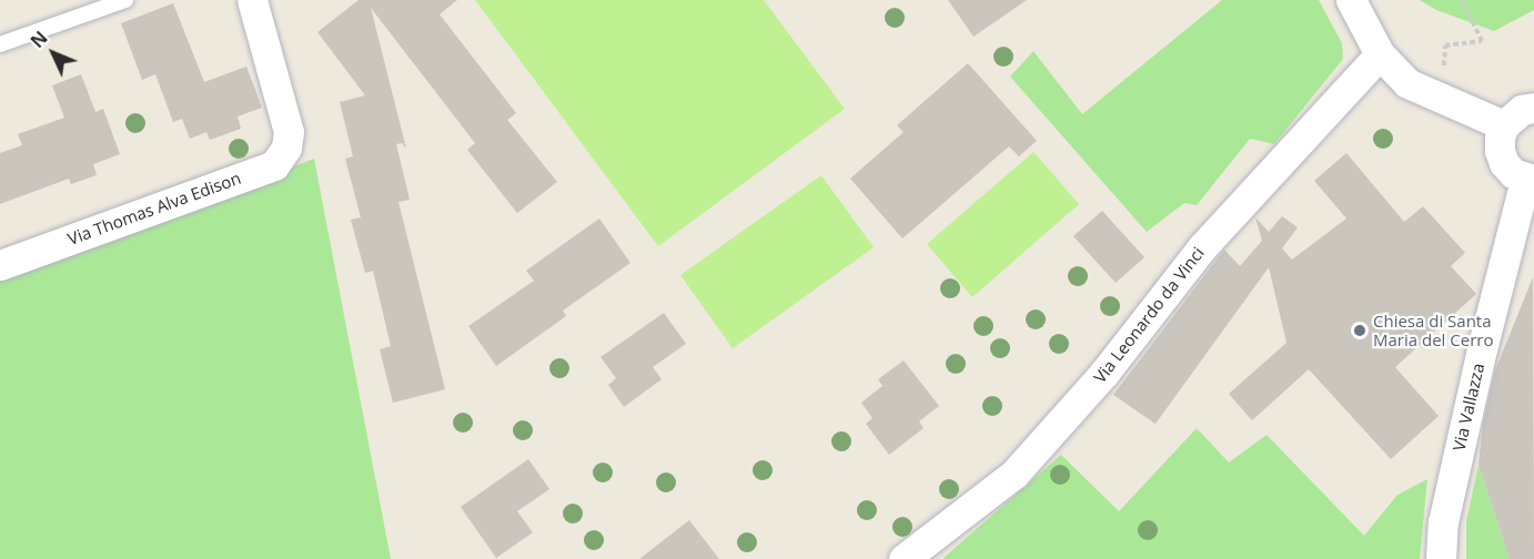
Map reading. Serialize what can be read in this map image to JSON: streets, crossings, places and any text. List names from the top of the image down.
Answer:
{
  "streets": {
    "street": ["Via Thomas Alva Edison", "Via Leonardo da Vinci", "Via Vallazza"]
  },
  "places": ["Chiesa di Santa Maria del Cerro"],
  "north": "top left"
}
